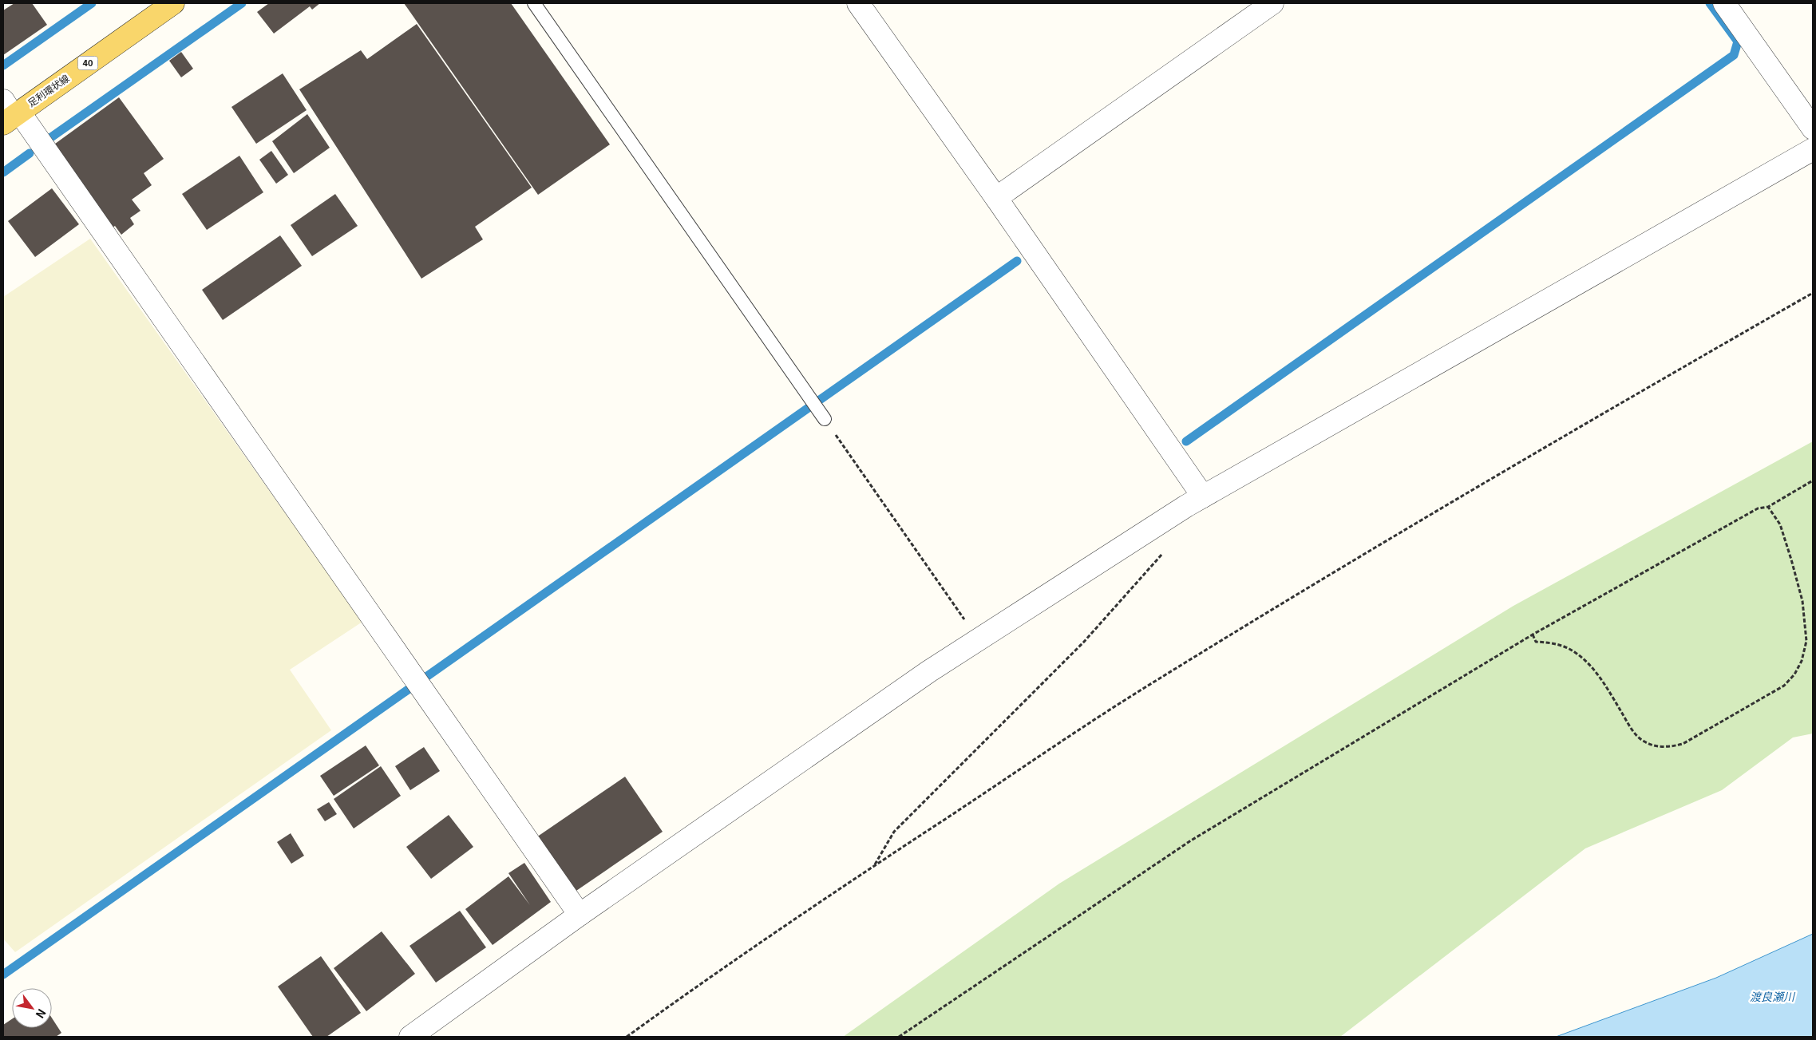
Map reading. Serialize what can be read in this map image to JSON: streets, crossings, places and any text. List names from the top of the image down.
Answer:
{
  "streets": {
    "main road": ["40", "足利環状線"]
  },
  "water": ["渡良瀬川"],
  "north": "bottom right"
}
